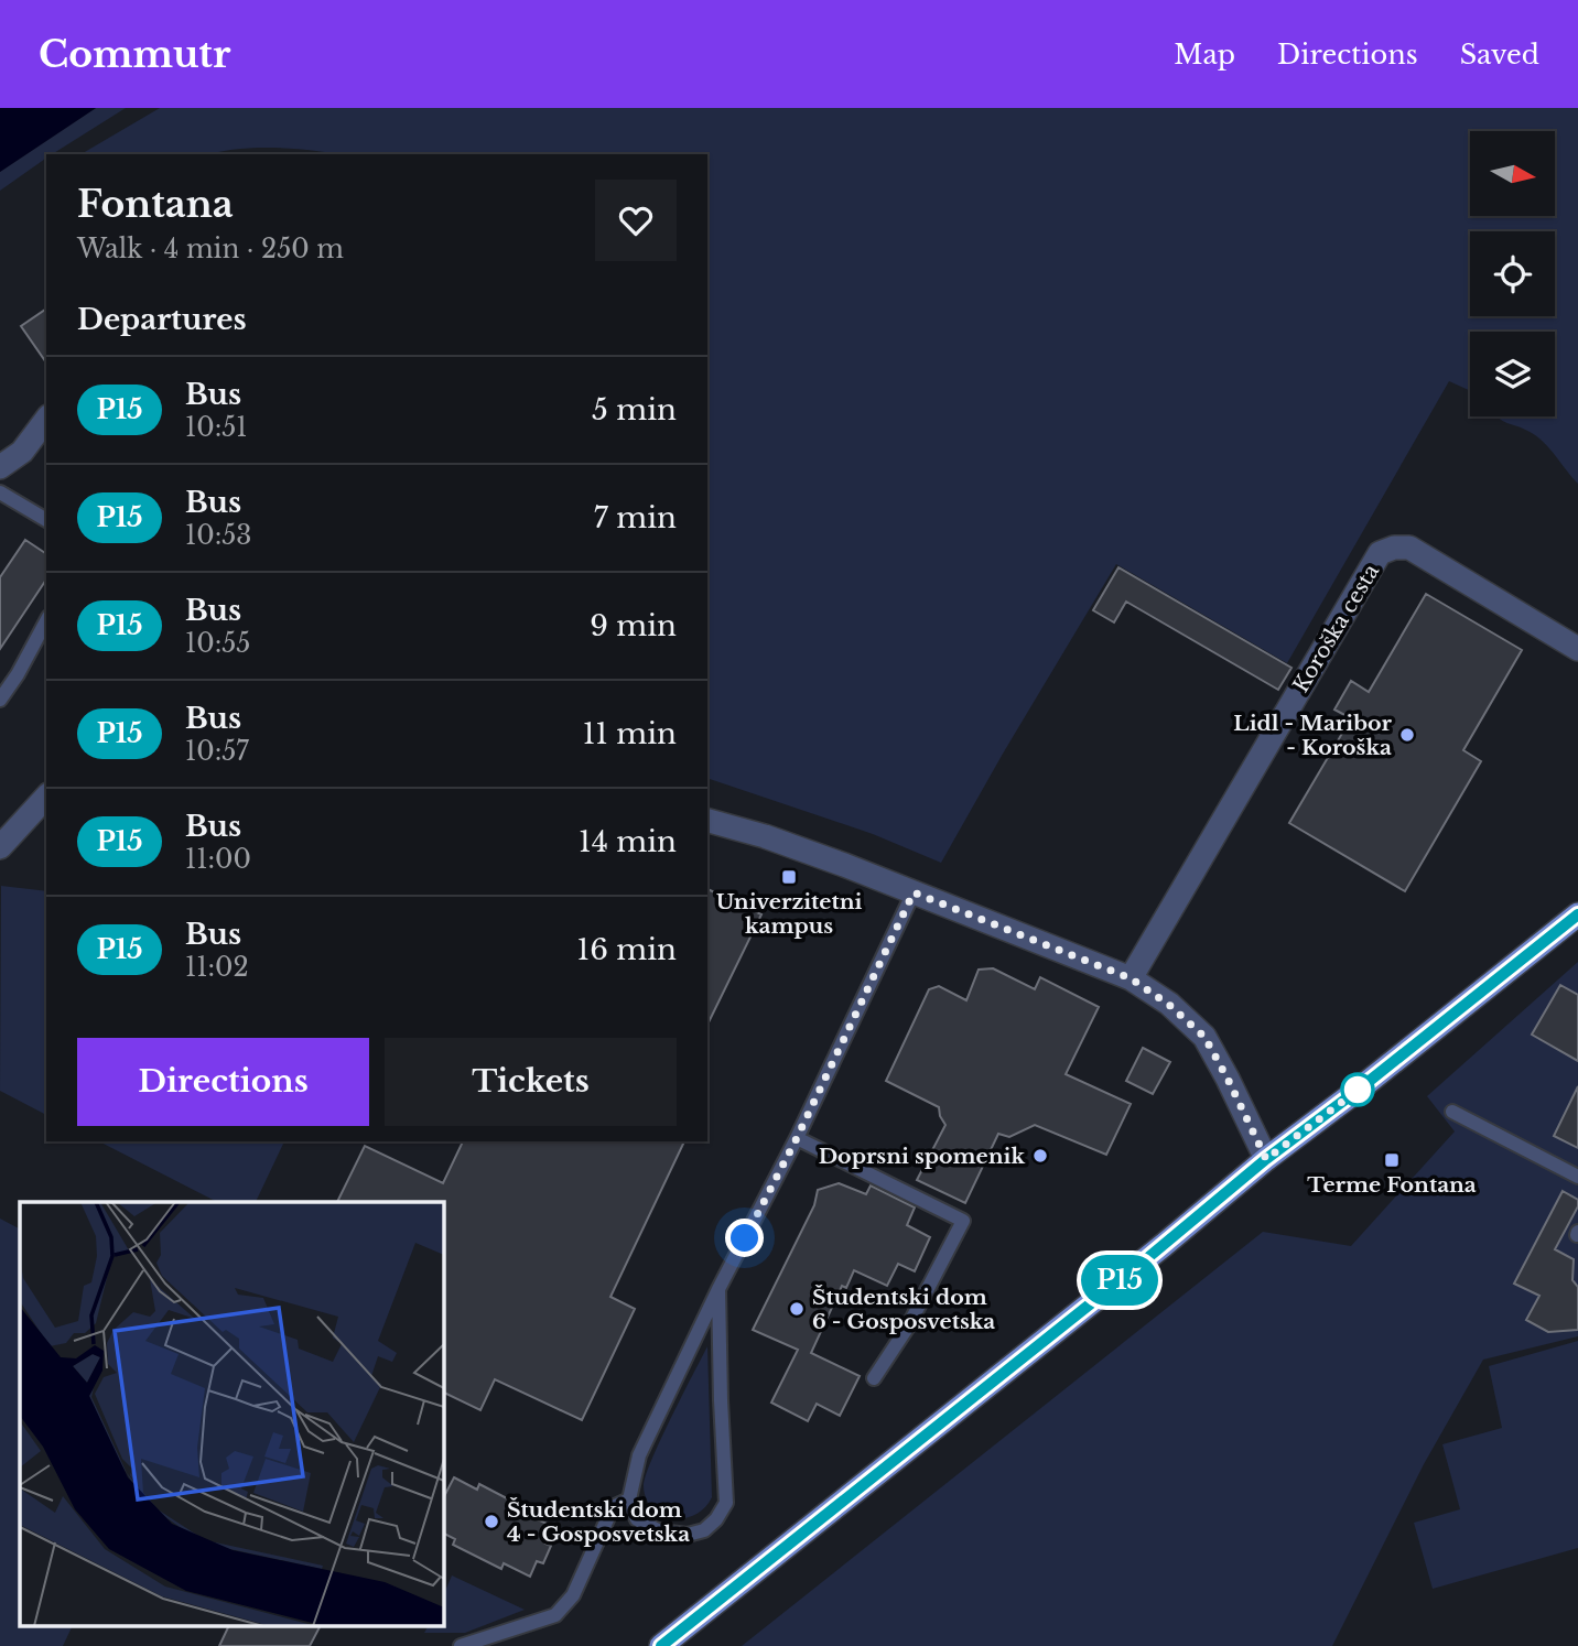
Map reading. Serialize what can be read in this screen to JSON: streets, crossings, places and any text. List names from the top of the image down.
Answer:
{
  "streets": {
    "street": ["Koroška cesta"]
  },
  "places": {
    "other": [
      "Lidl - Maribor - Koroška",
      "Doprsni spomenik",
      "Študentski dom 6 - Gosposvetska",
      "Študentski dom 4 - Gosposvetska"
    ],
    "transit": ["Univerzitetni kampus", "Terme Fontana"]
  },
  "lines": ["bus line P15"],
  "north": "right",
  "page": {
    "header": "Commutr",
    "nav": ["Map", "Directions", "Saved"],
    "on_map": "P15",
    "heading": [
      ["Fontana", "Walk · 4 min · 250 m"],
      "Departures"
    ],
    "list": [
      {
        "mark": "P15",
        "name": "Bus",
        "note": "10:51",
        "value": "5 min"
      },
      {
        "mark": "P15",
        "name": "Bus",
        "note": "10:53",
        "value": "7 min"
      },
      {
        "mark": "P15",
        "name": "Bus",
        "note": "10:55",
        "value": "9 min"
      },
      {
        "mark": "P15",
        "name": "Bus",
        "note": "10:57",
        "value": "11 min"
      },
      {
        "mark": "P15",
        "name": "Bus",
        "note": "11:00",
        "value": "14 min"
      },
      {
        "mark": "P15",
        "name": "Bus",
        "note": "11:02",
        "value": "16 min"
      }
    ],
    "buttons": ["Directions", "Tickets"]
  }
}
